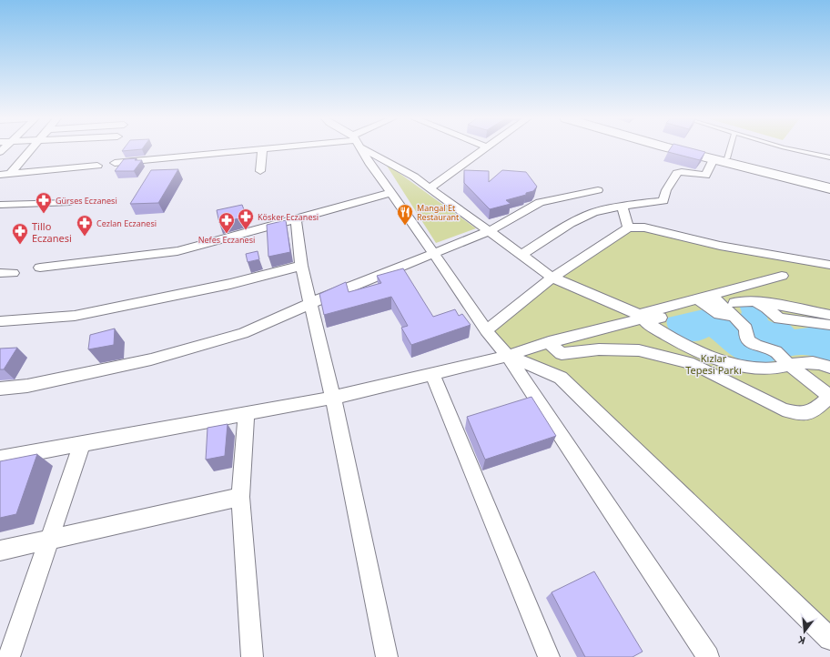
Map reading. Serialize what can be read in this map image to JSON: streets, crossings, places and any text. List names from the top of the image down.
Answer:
{
  "parks": ["Kızlar Tepesi Parkı"],
  "places": {
    "pharmacy": [
      "Gürses Eczanesi",
      "Kösker Eczanesi",
      "Nefes Eczanesi",
      "Cezlan Eczanesi",
      "Tillo Eczanesi"
    ],
    "restaurant": ["Mangal Et Restaurant"]
  },
  "north": "bottom"
}
